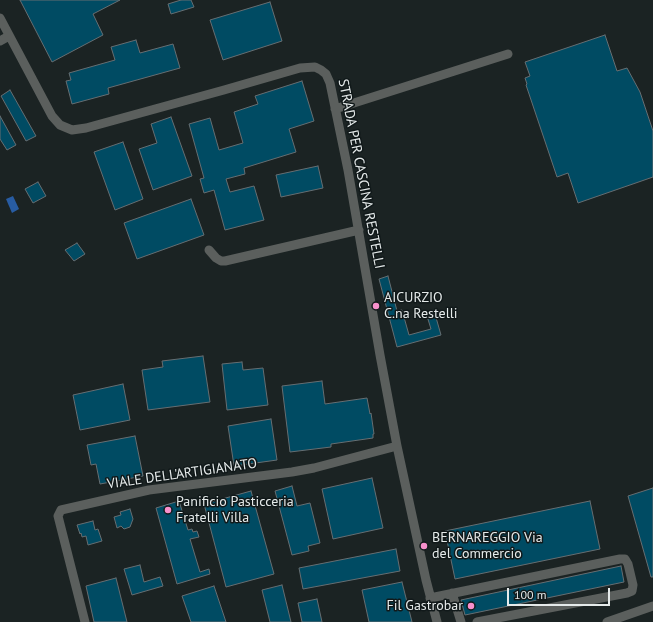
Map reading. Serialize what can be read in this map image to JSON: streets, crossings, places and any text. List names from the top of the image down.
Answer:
{
  "streets": {
    "street": ["STRADA PER CASCINA RESTELLI", "VIALE DELL'ARTIGIANATO"]
  },
  "crossings": [
    ["STRADA PER CASCINA RESTELLI", "VIALE DELL'ARTIGIANATO"]
  ],
  "places": [
    "AICURZIO C.na Restelli",
    "Panificio Pasticceria Fratelli Villa",
    "BERNAREGGIO Via del Commercio",
    "Fil Gastrobar"
  ],
  "scale_bar": "100 m"
}
